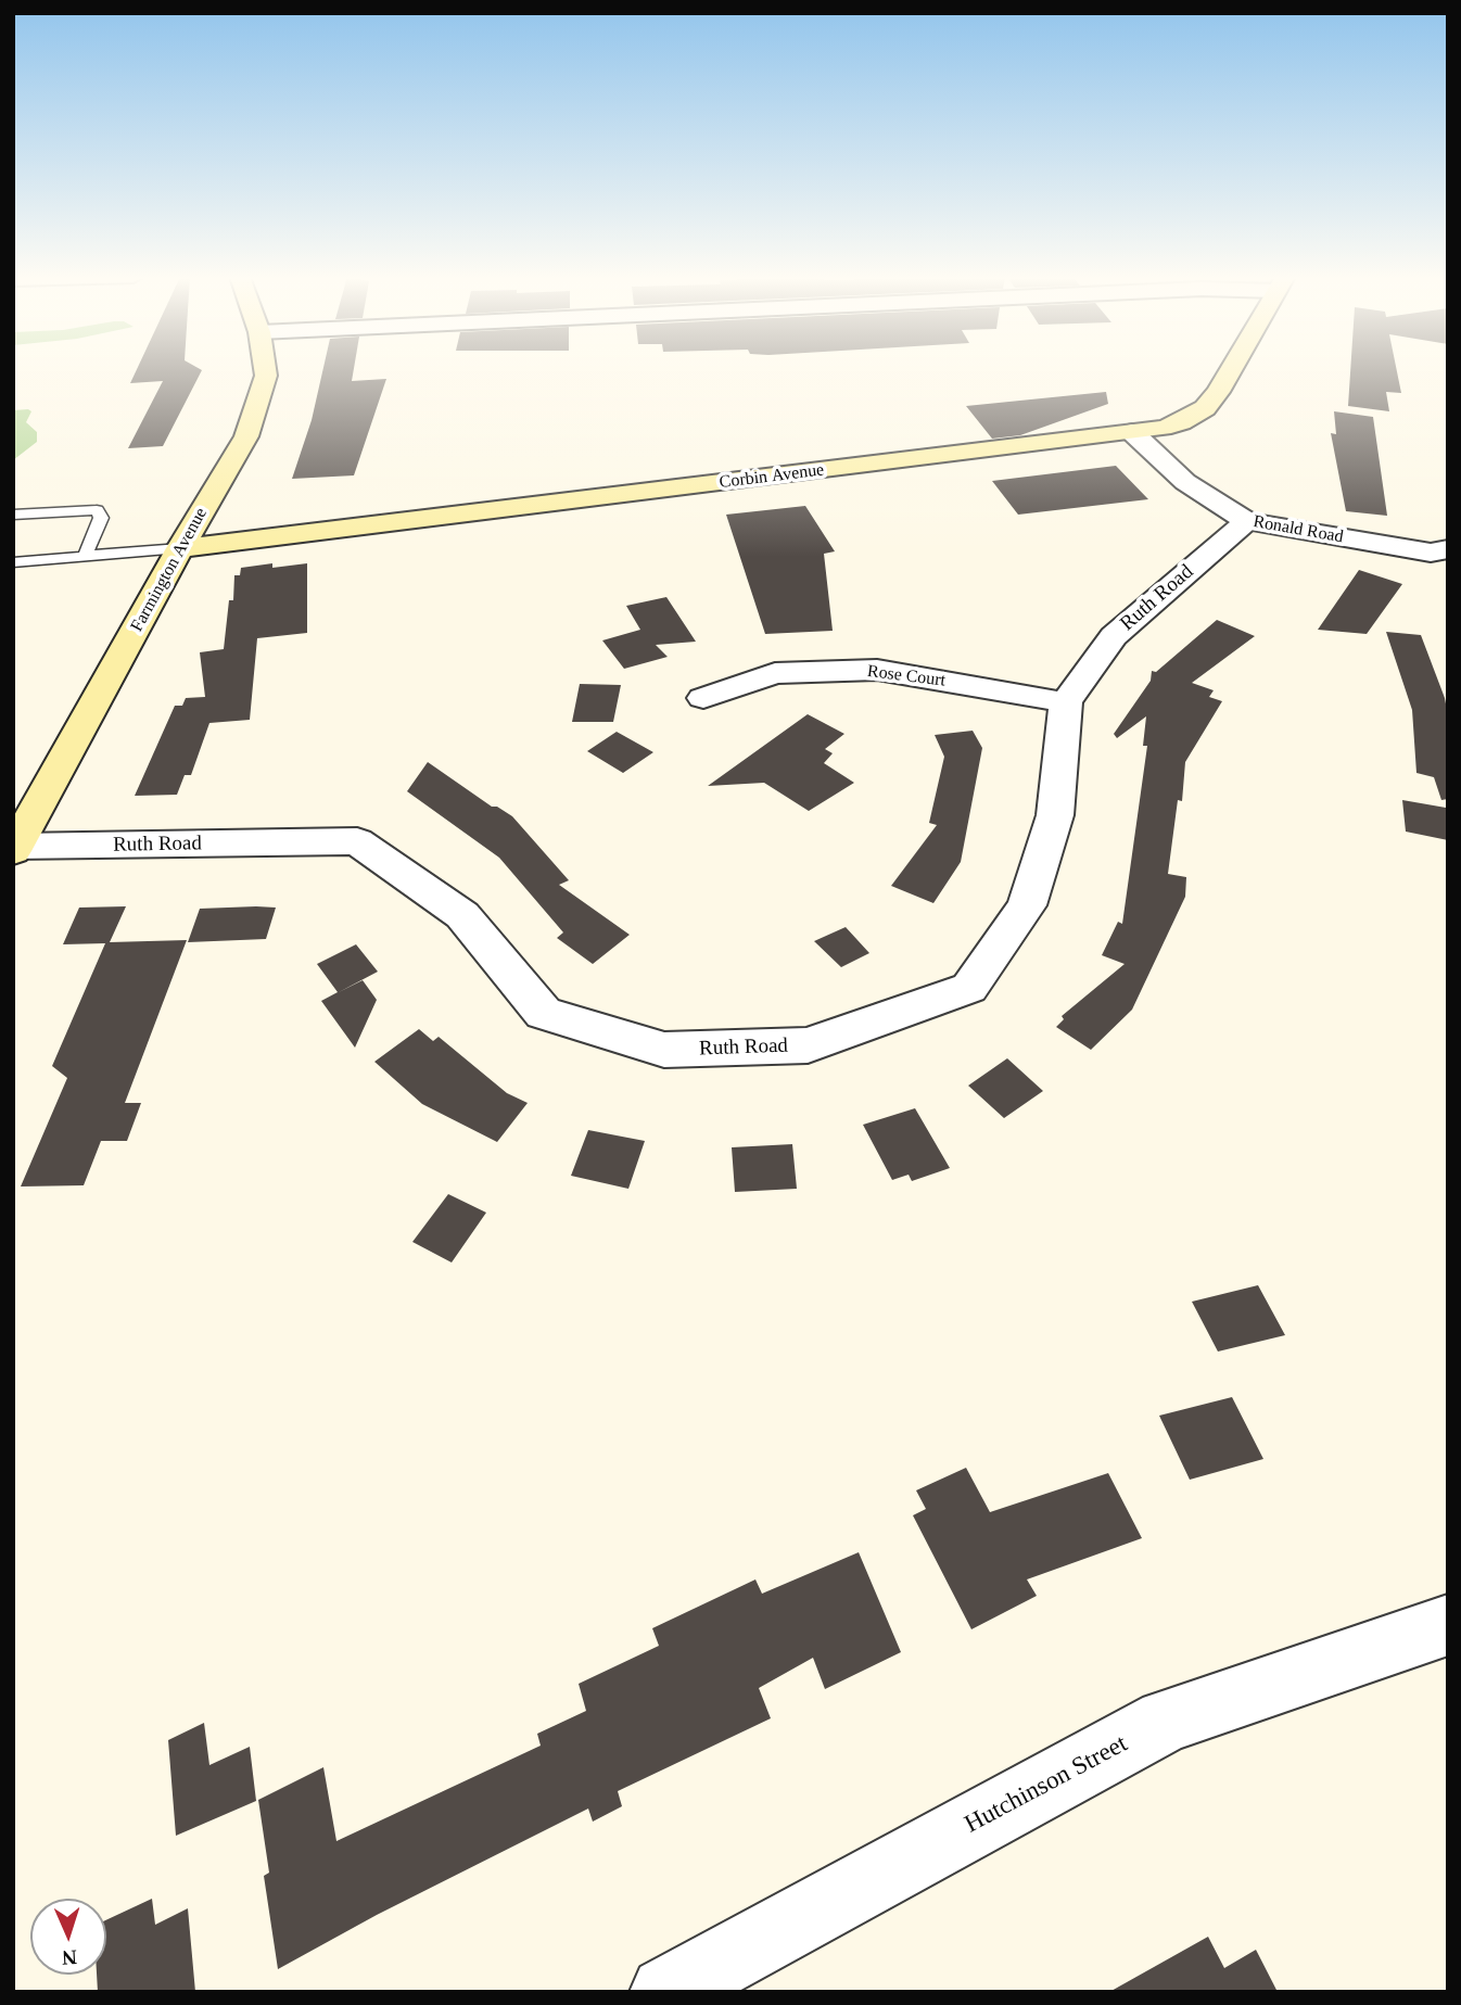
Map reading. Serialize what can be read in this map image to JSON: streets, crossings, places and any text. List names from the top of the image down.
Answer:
{
  "streets": {
    "main road": ["Corbin Avenue", "Farmington Avenue"],
    "street": [
      "Ronald Road",
      "Ruth Road",
      "Rose Court",
      "Hutchinson Street"
    ]
  },
  "crossings": [
    ["Corbin Avenue", "Ronald Road"],
    ["Corbin Avenue", "Farmington Avenue"],
    ["Ronald Road", "Ruth Road"],
    ["Farmington Avenue", "Ruth Road"],
    ["Ruth Road", "Rose Court"]
  ],
  "north": "bottom"
}
